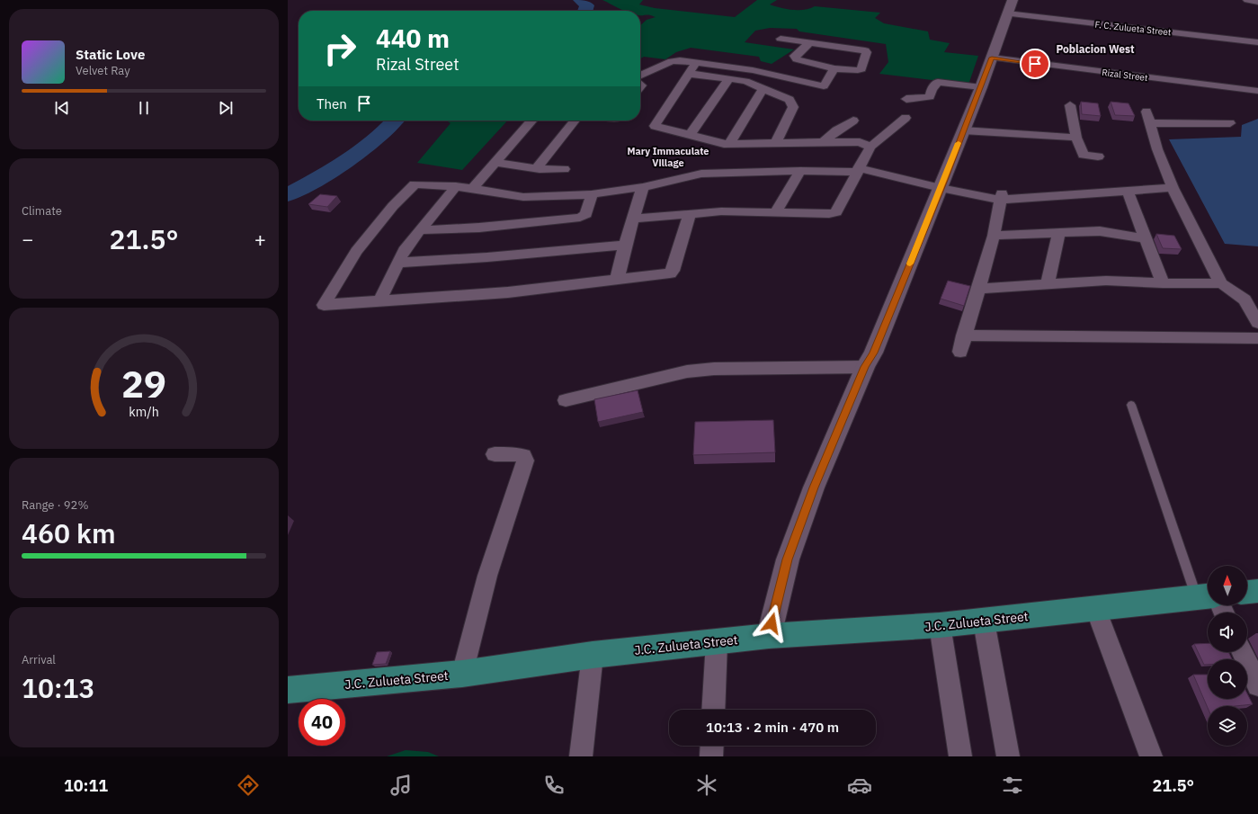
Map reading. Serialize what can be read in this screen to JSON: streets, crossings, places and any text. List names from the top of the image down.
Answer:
{
  "streets": {
    "main road": ["J.C. Zulueta Street"],
    "street": ["F. C. Zulueta Street", "Rizal Street"]
  },
  "districts": ["Poblacion West", "Mary Immaculate Village"],
  "north": "top",
  "page": {
    "turn": ["440 m", "Rizal Street"],
    "song": ["Static Love", "Velvet Ray"],
    "then": "Then",
    "tile": [
      "Climate",
      ["Range · 92%", "460 km"],
      ["Arrival", "10:13"]
    ],
    "heat": ["−", "21.5°", "+"],
    "limit": "40",
    "trip": "10:13 · 2 min · 470 m",
    "tabs": ["10:11", "21.5°"],
    "gauge": ["29", "km/h"]
  }
}
